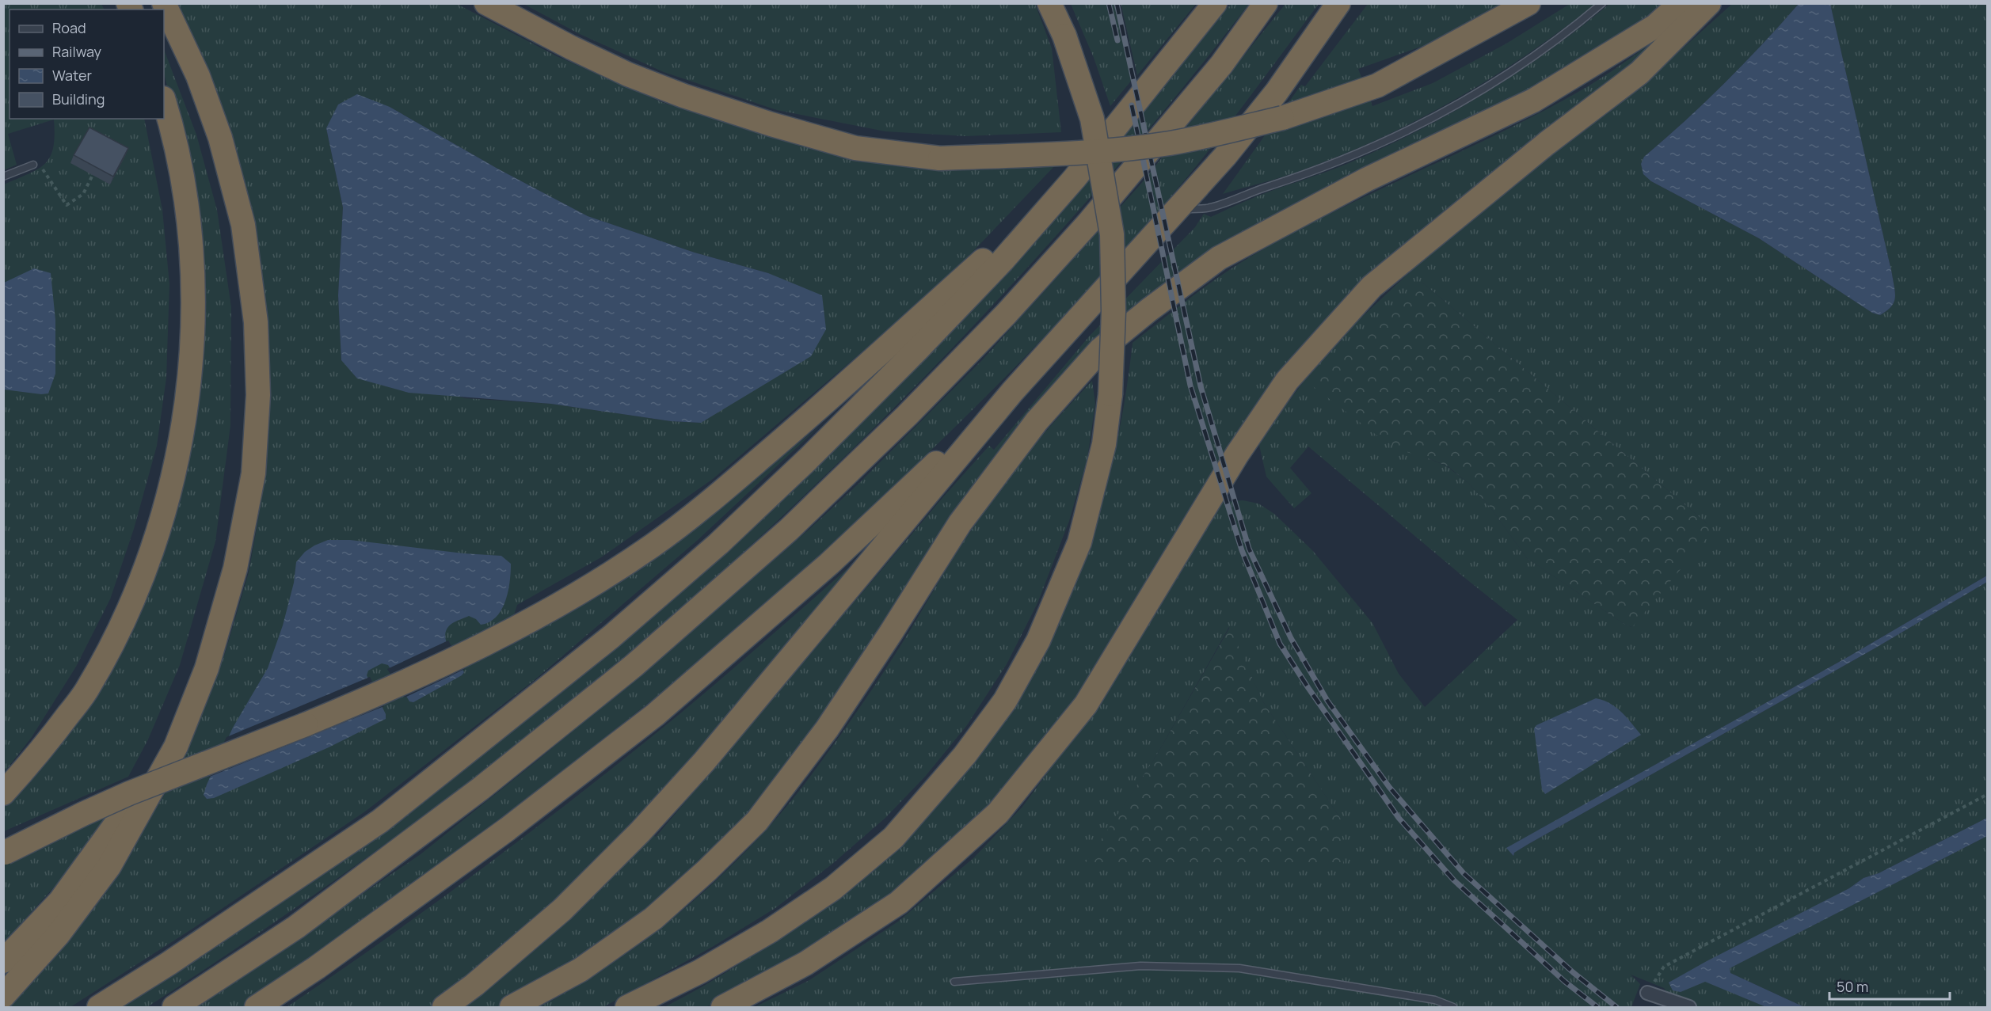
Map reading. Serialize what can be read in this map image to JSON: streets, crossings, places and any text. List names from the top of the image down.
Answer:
{
  "legend": [
    "Road",
    "Railway",
    "Water",
    "Building"
  ],
  "scale_bar": "50 m"
}
